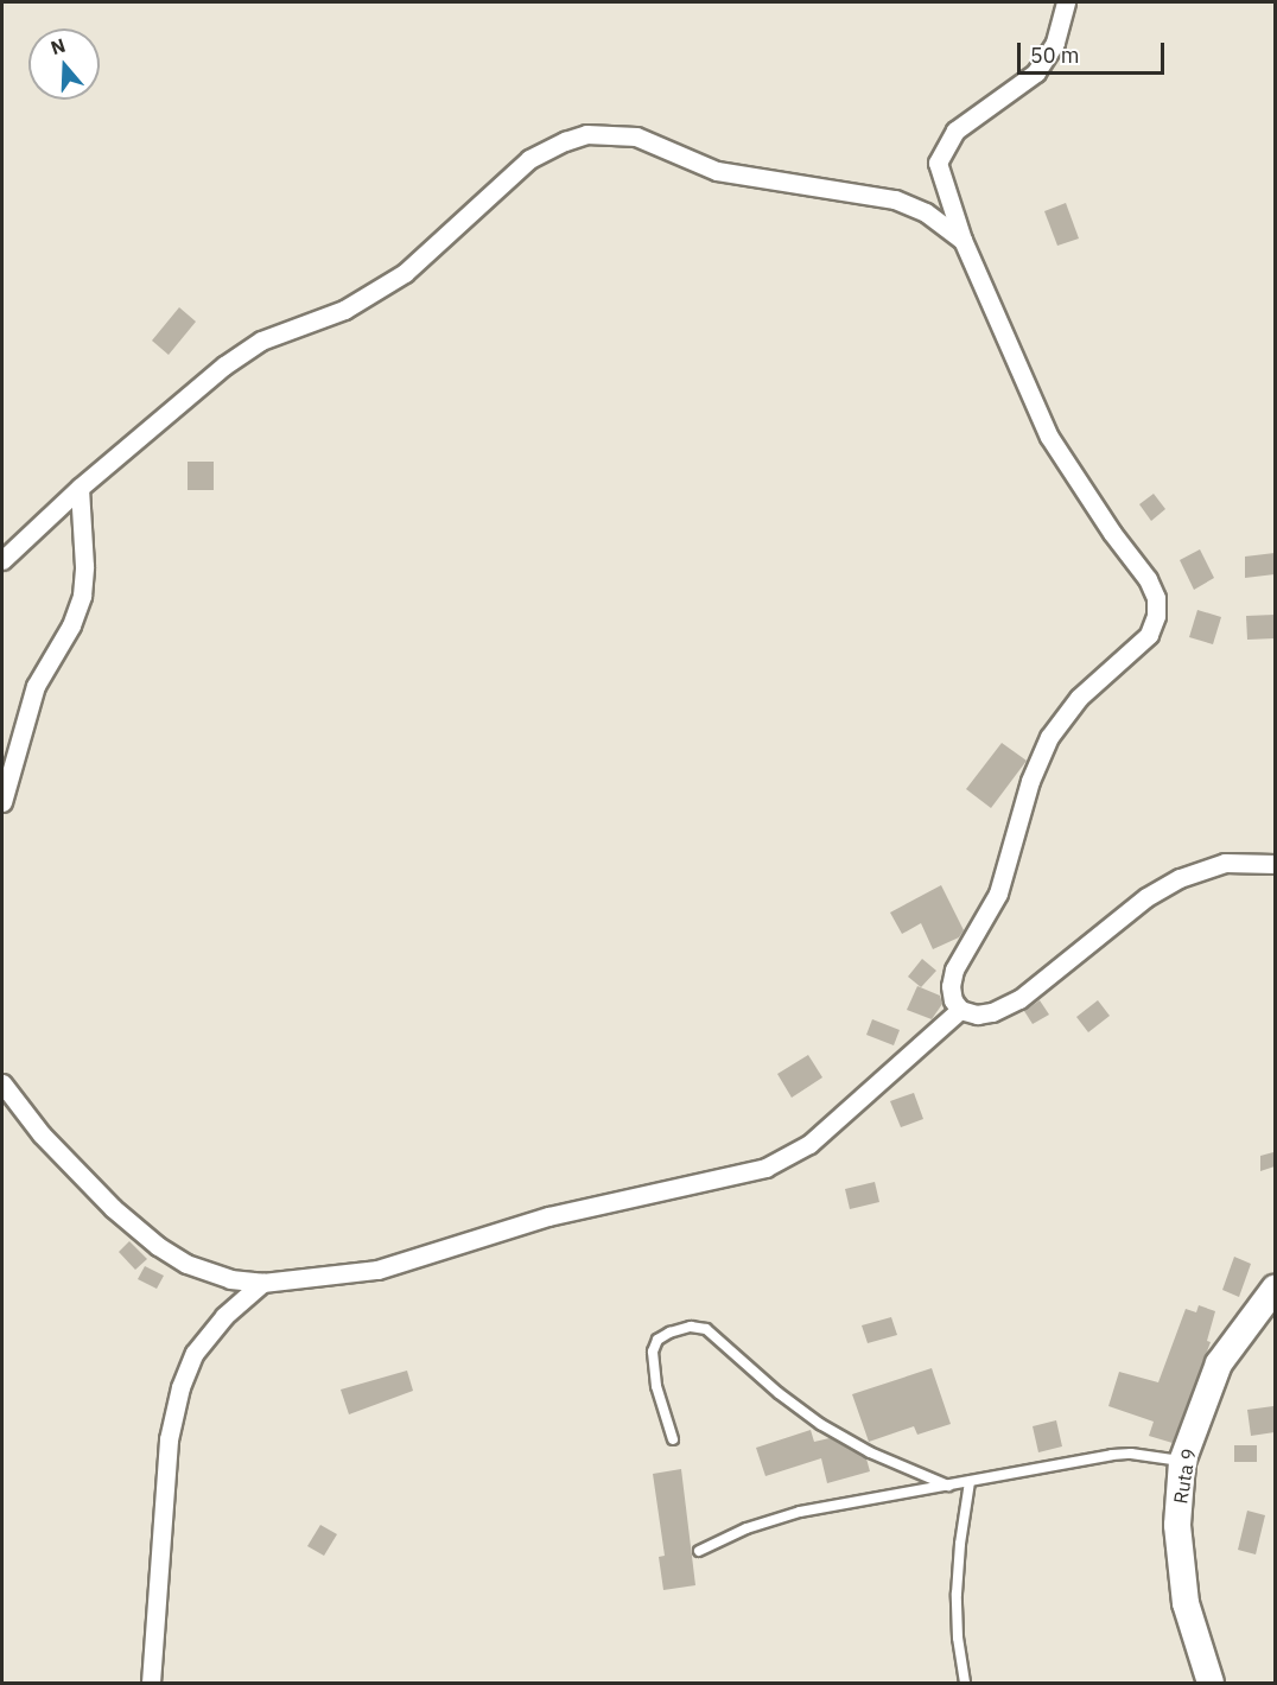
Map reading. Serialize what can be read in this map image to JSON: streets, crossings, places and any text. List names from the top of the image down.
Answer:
{
  "streets": {
    "main road": ["Ruta 9"]
  },
  "scale_bar": "50 m",
  "north": "top"
}
